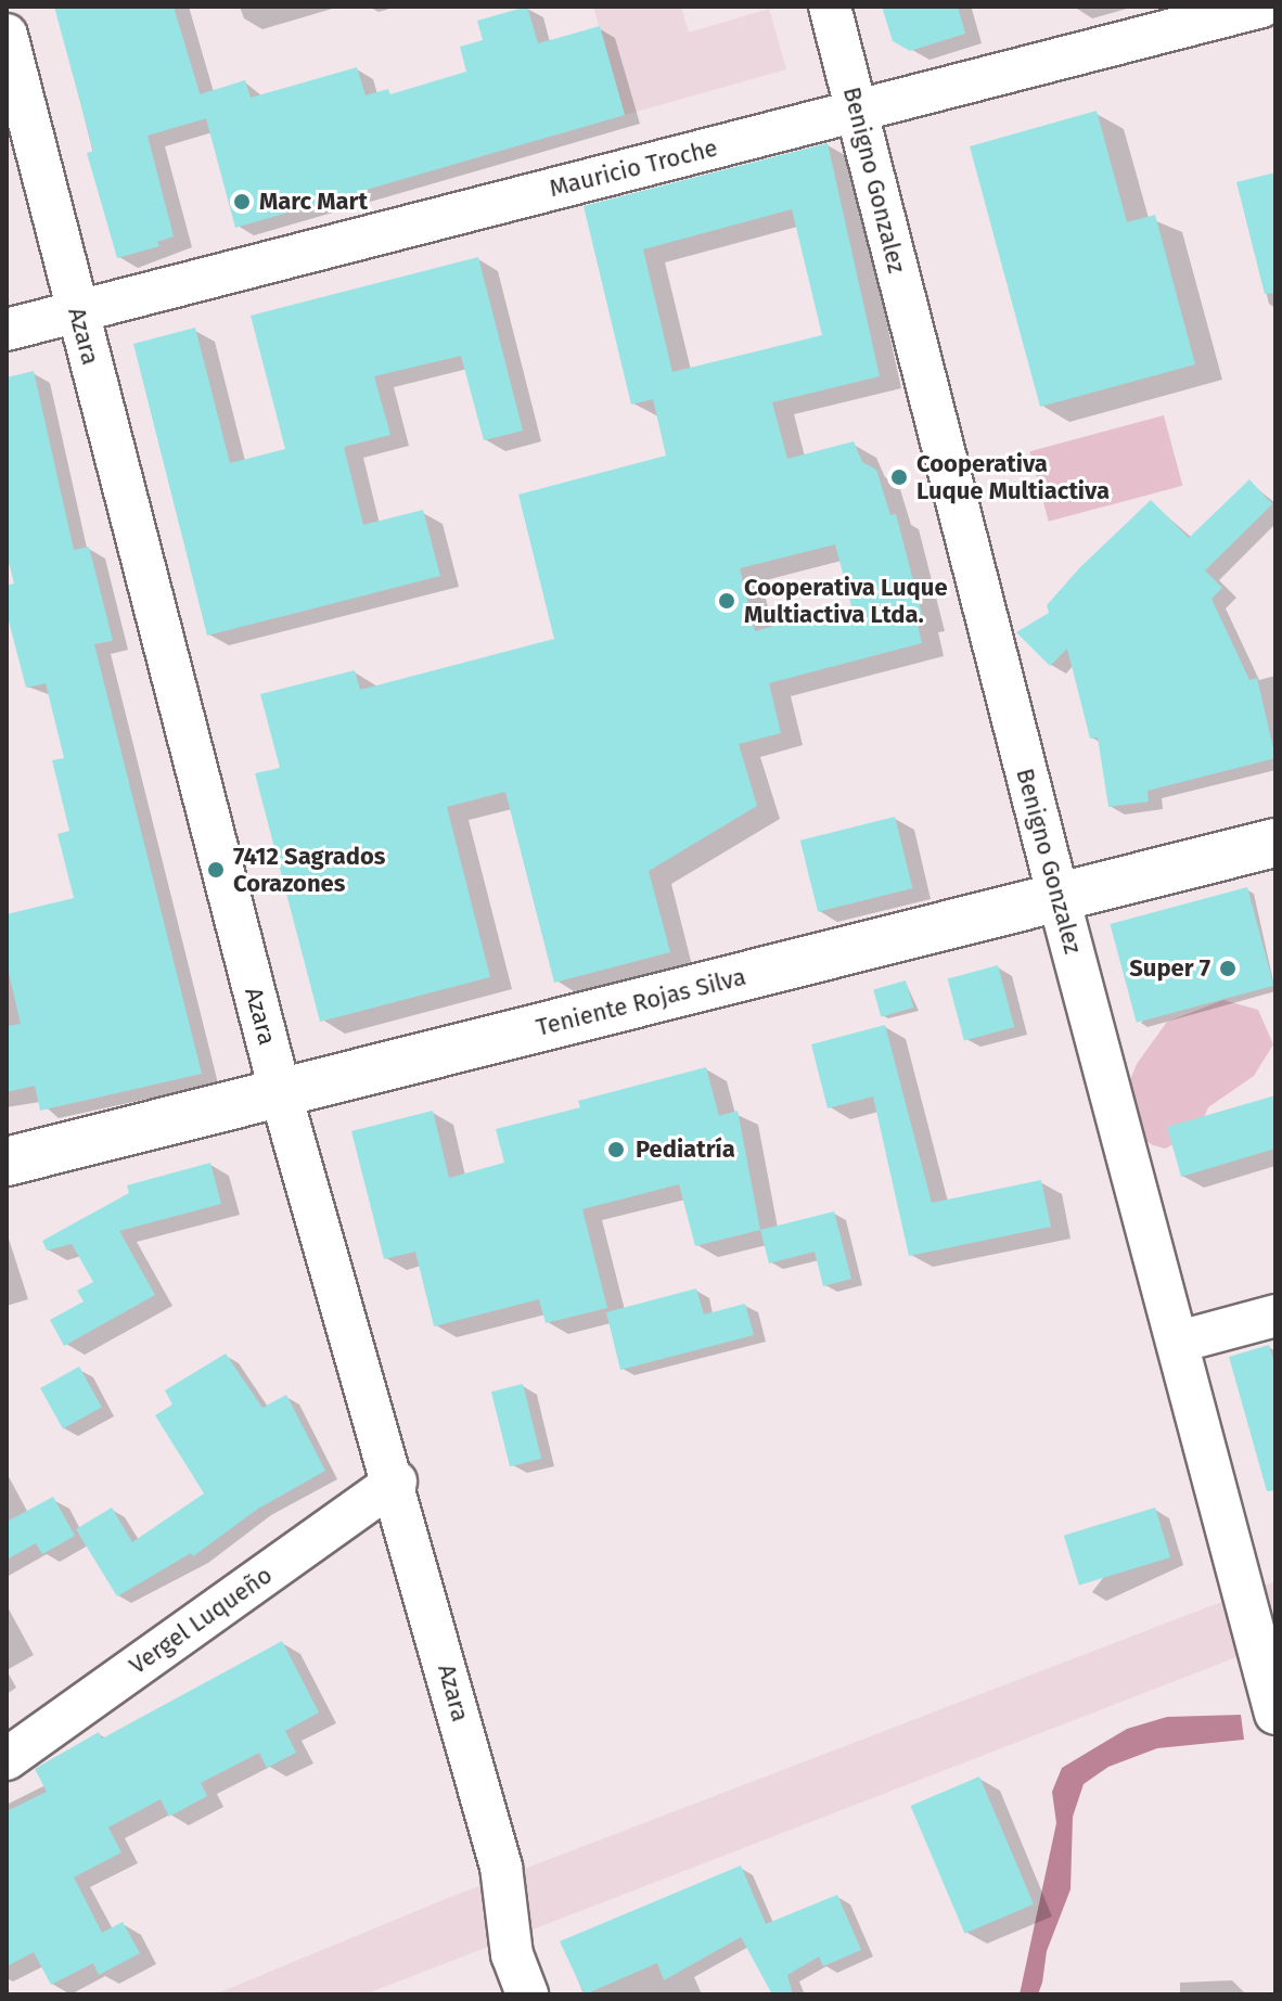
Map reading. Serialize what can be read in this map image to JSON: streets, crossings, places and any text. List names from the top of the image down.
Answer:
{
  "streets": {
    "main road": ["Teniente Rojas Silva"],
    "street": [
      "Mauricio Troche",
      "Benigno Gonzalez",
      "Azara",
      "Vergel Luqueño"
    ]
  },
  "crossings": [
    ["Mauricio Troche", "Benigno Gonzalez"],
    ["Mauricio Troche", "Azara"],
    ["Benigno Gonzalez", "Teniente Rojas Silva"],
    ["Azara", "Teniente Rojas Silva"],
    ["Azara", "Vergel Luqueño"]
  ],
  "places": [
    "Marc Mart",
    "Cooperativa Luque Multiactiva",
    "Cooperativa Luque Multiactiva Ltda.",
    "7412 Sagrados Corazones",
    "Super 7",
    "Pediatría"
  ]
}
